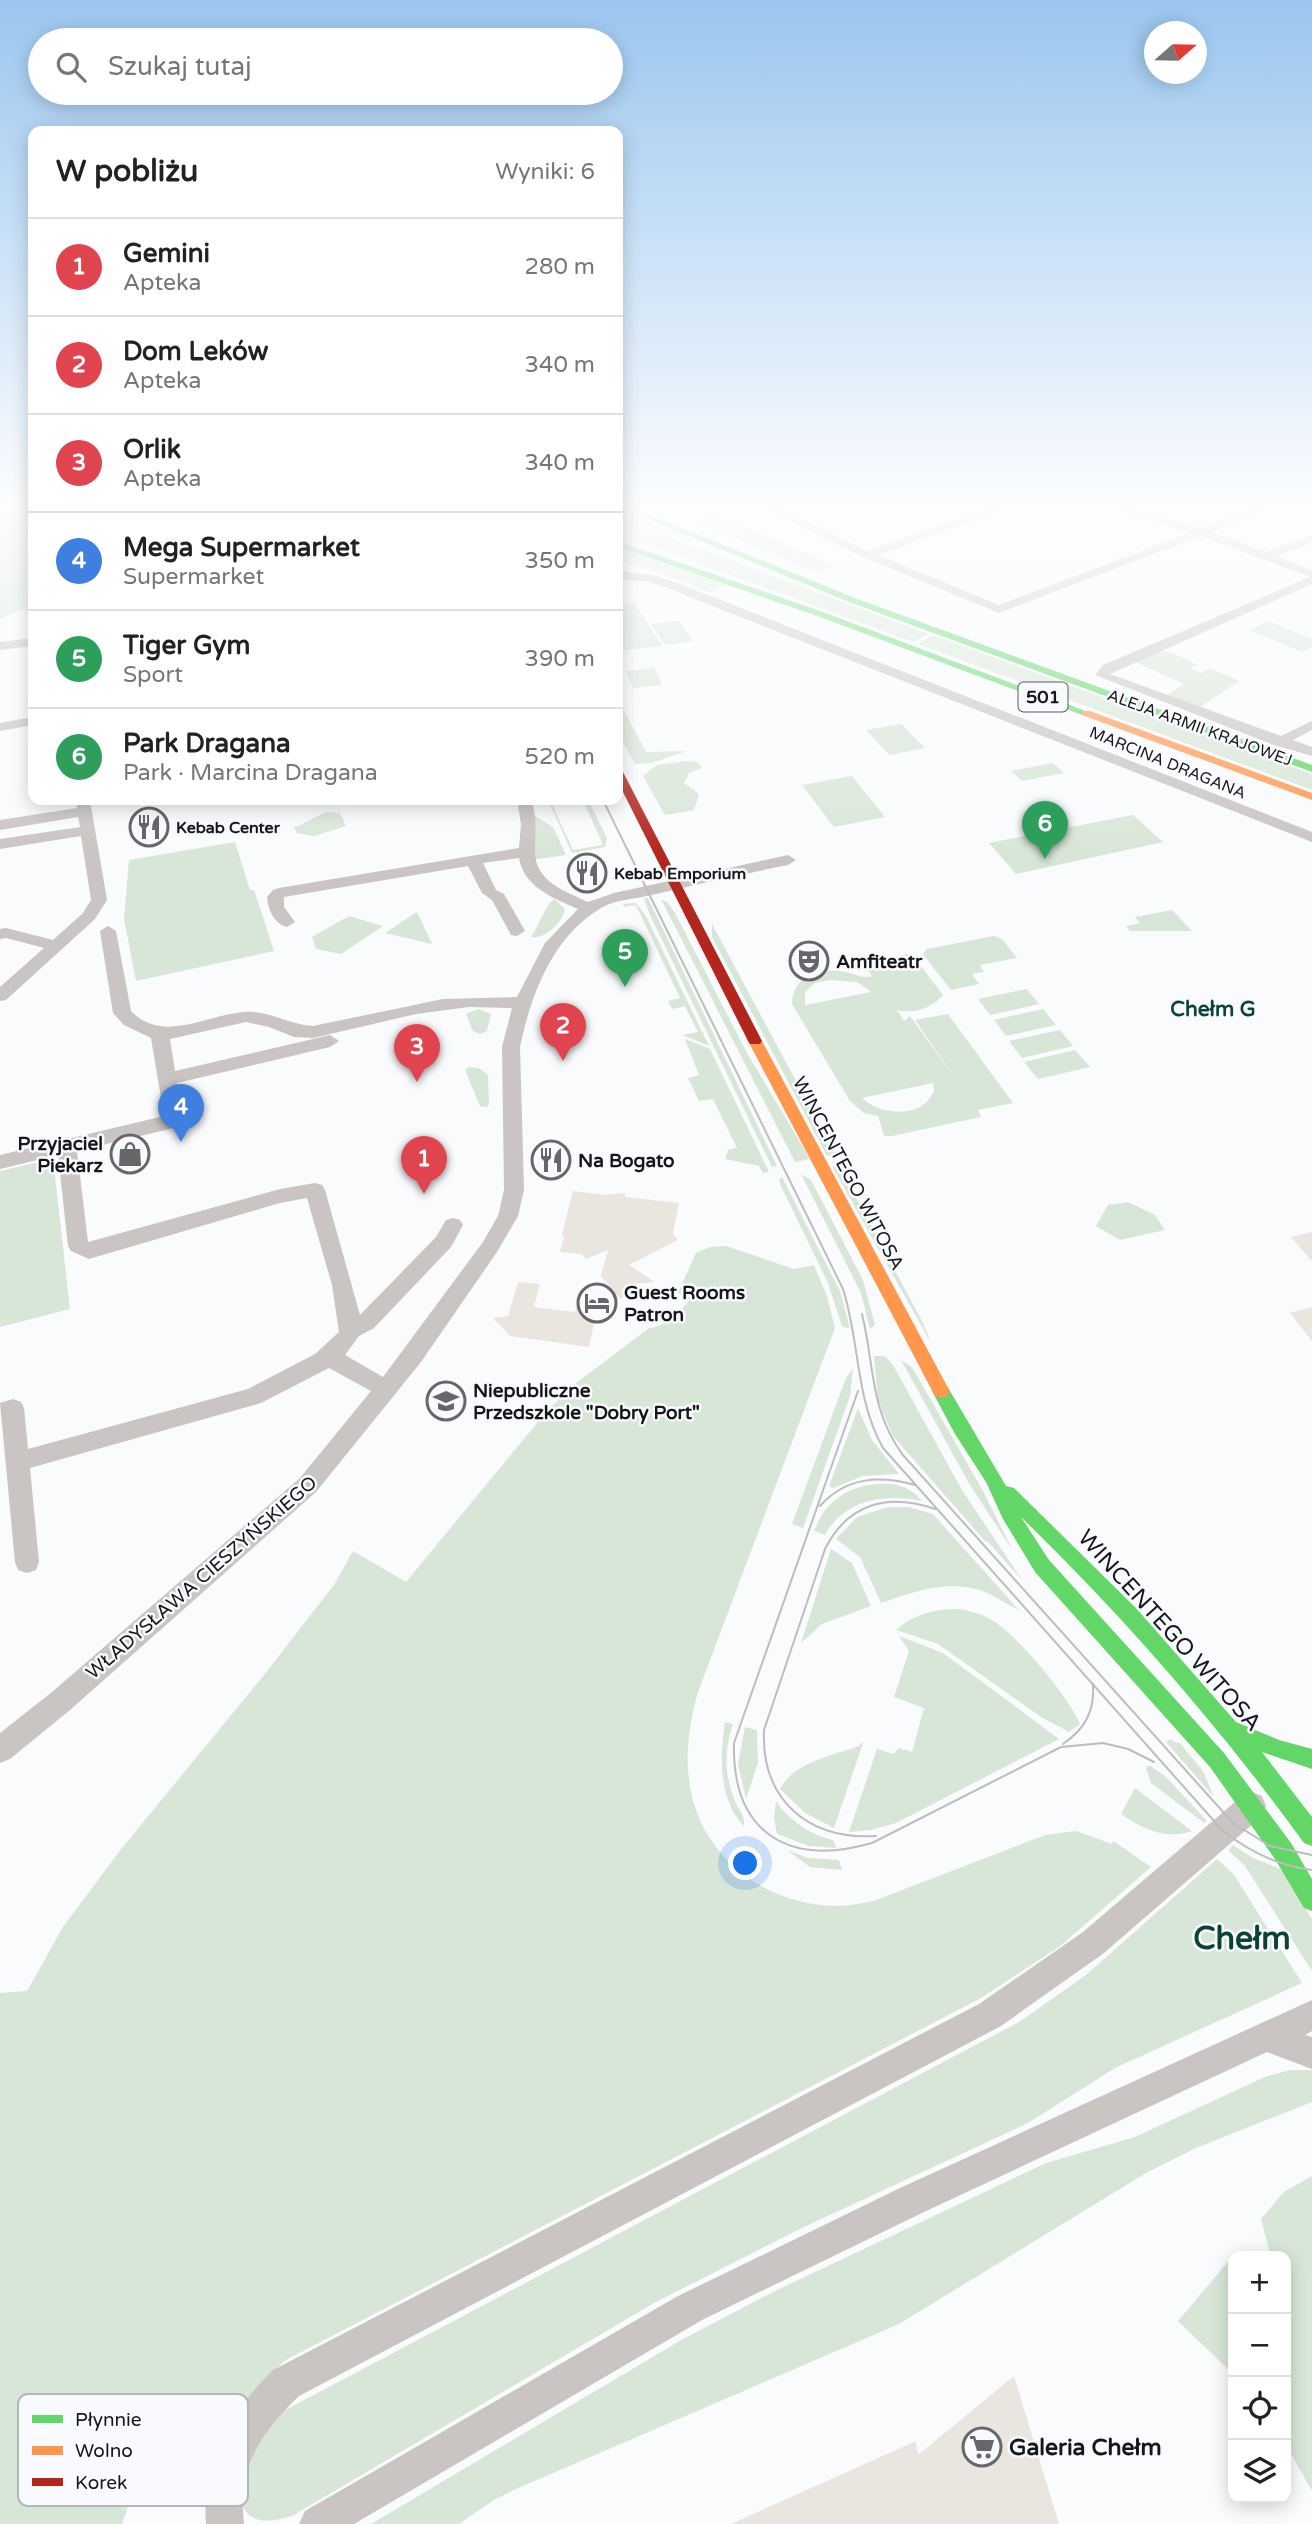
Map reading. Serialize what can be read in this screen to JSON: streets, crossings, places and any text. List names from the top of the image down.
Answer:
{
  "streets": {
    "main road": ["501", "ALEJA ARMII KRAJOWEJ", "WINCENTEGO WITOSA"],
    "street": ["MARCINA DRAGANA", "WŁADYSŁAWA CIESZYŃSKIEGO"]
  },
  "crossings": [
    ["WINCENTEGO WITOSA", "WŁADYSŁAWA CIESZYŃSKIEGO"]
  ],
  "districts": ["Chełm G", "Chełm"],
  "places": {
    "restaurant": ["Kebab Center", "Kebab Emporium", "Na Bogato"],
    "theatre": ["Amfiteatr"],
    "shop": ["Przyjaciel Piekarz"],
    "hotel": ["Guest Rooms Patron"],
    "school or university": ["Niepubliczne Przedszkole \"Dobry Port\""],
    "supermarket": ["Galeria Chełm"]
  },
  "legend": ["Płynnie", "Wolno", "Korek"],
  "north": "right",
  "page": {
    "search": "Szukaj tutaj",
    "heading": ["W pobliżu", "Wyniki: 6"],
    "list": [
      {
        "mark": "1",
        "name": "Gemini",
        "note": "Apteka",
        "value": "280 m"
      },
      {
        "mark": "2",
        "name": "Dom Leków",
        "note": "Apteka",
        "value": "340 m"
      },
      {
        "mark": "3",
        "name": "Orlik",
        "note": "Apteka",
        "value": "340 m"
      },
      {
        "mark": "4",
        "name": "Mega Supermarket",
        "note": "Supermarket",
        "value": "350 m"
      },
      {
        "mark": "5",
        "name": "Tiger Gym",
        "note": "Sport",
        "value": "390 m"
      },
      {
        "mark": "6",
        "name": "Park Dragana",
        "note": "Park · Marcina Dragana",
        "value": "520 m"
      }
    ],
    "pins": [
      "6",
      "5",
      "2",
      "3",
      "4",
      "1"
    ],
    "map_buttons": ["+", "−"]
  }
}
